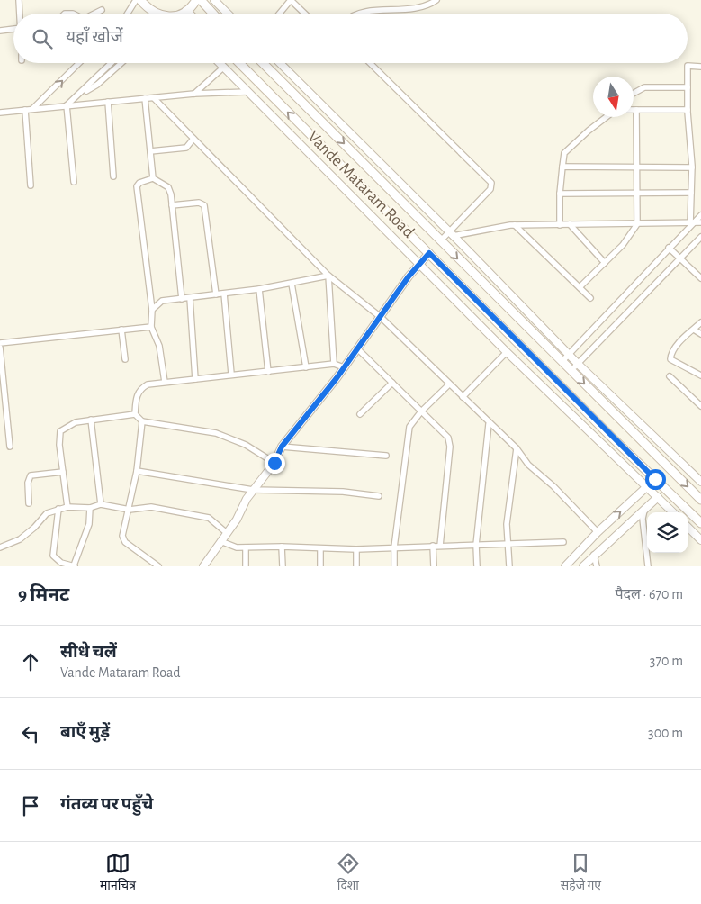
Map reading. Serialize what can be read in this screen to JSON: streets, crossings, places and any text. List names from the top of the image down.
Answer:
{
  "streets": {
    "main road": ["Vande Mataram Road"]
  },
  "north": "bottom",
  "page": {
    "search": "यहाँ खोजें",
    "heading": ["9 मिनट", "पैदल · 670 m"],
    "list": [
      ["सीधे चलें", "Vande Mataram Road", "370 m"],
      ["बाएँ मुड़ें", "300 m"],
      "गंतव्य पर पहुँचे"
    ],
    "nav": ["मानचित्र", "दिशा", "सहेजे गए"]
  }
}
